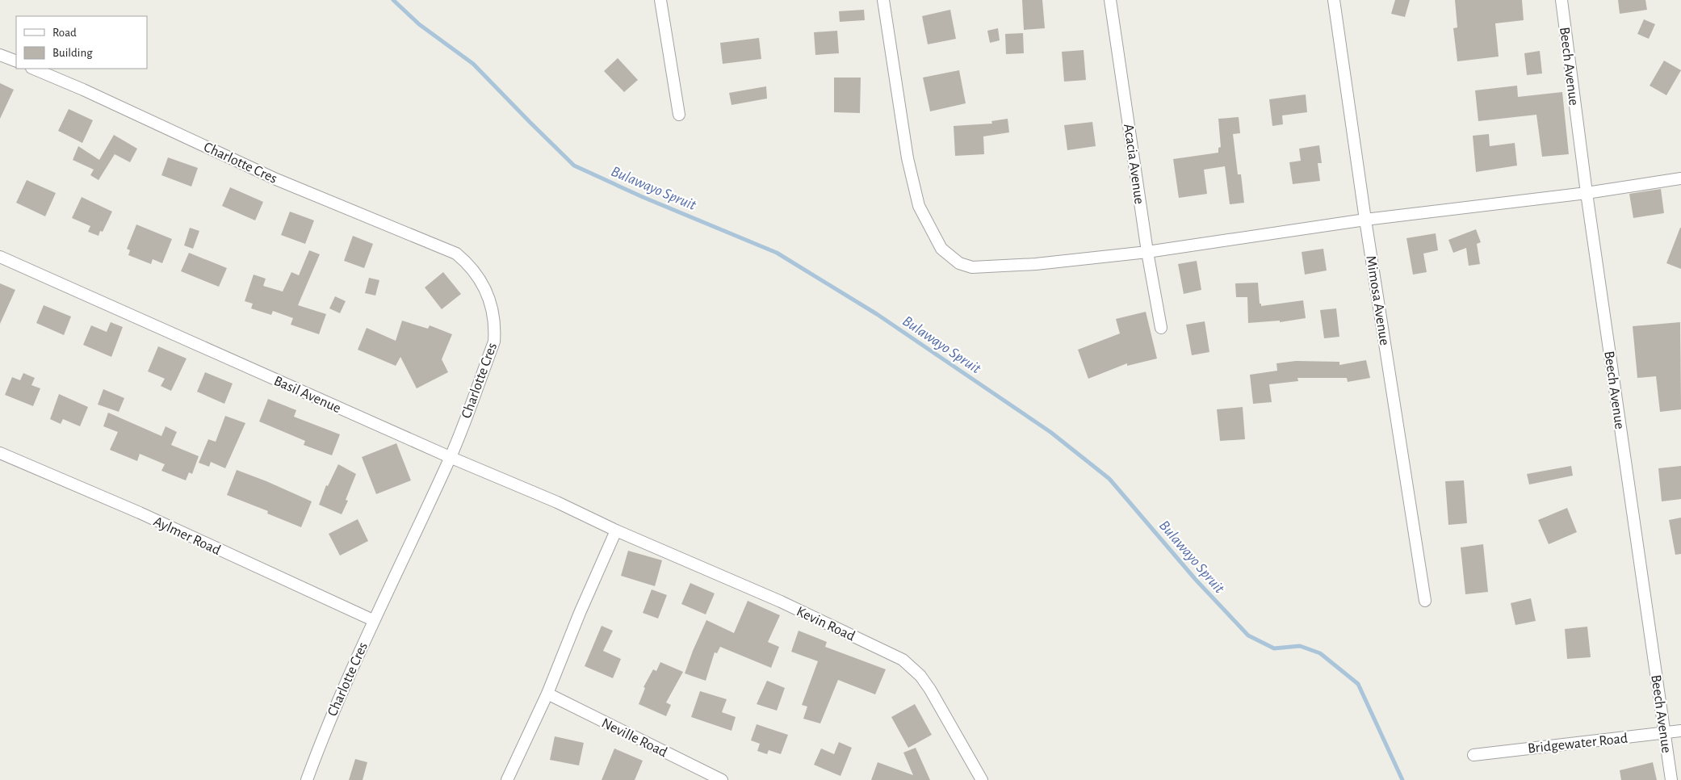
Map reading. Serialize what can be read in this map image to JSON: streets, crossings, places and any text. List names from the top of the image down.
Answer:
{
  "streets": {
    "street": [
      "Beech Avenue",
      "Charlotte Cres",
      "Acacia Avenue",
      "Mimosa Avenue",
      "Basil Avenue",
      "Aylmer Road",
      "Kevin Road",
      "Neville Road",
      "Bridgewater Road"
    ]
  },
  "crossings": [
    ["Beech Avenue", "Bridgewater Road"],
    ["Charlotte Cres", "Basil Avenue"],
    ["Charlotte Cres", "Aylmer Road"],
    ["Basil Avenue", "Kevin Road"]
  ],
  "water": ["Bulawayo Spruit"],
  "legend": ["Road", "Building"]
}
